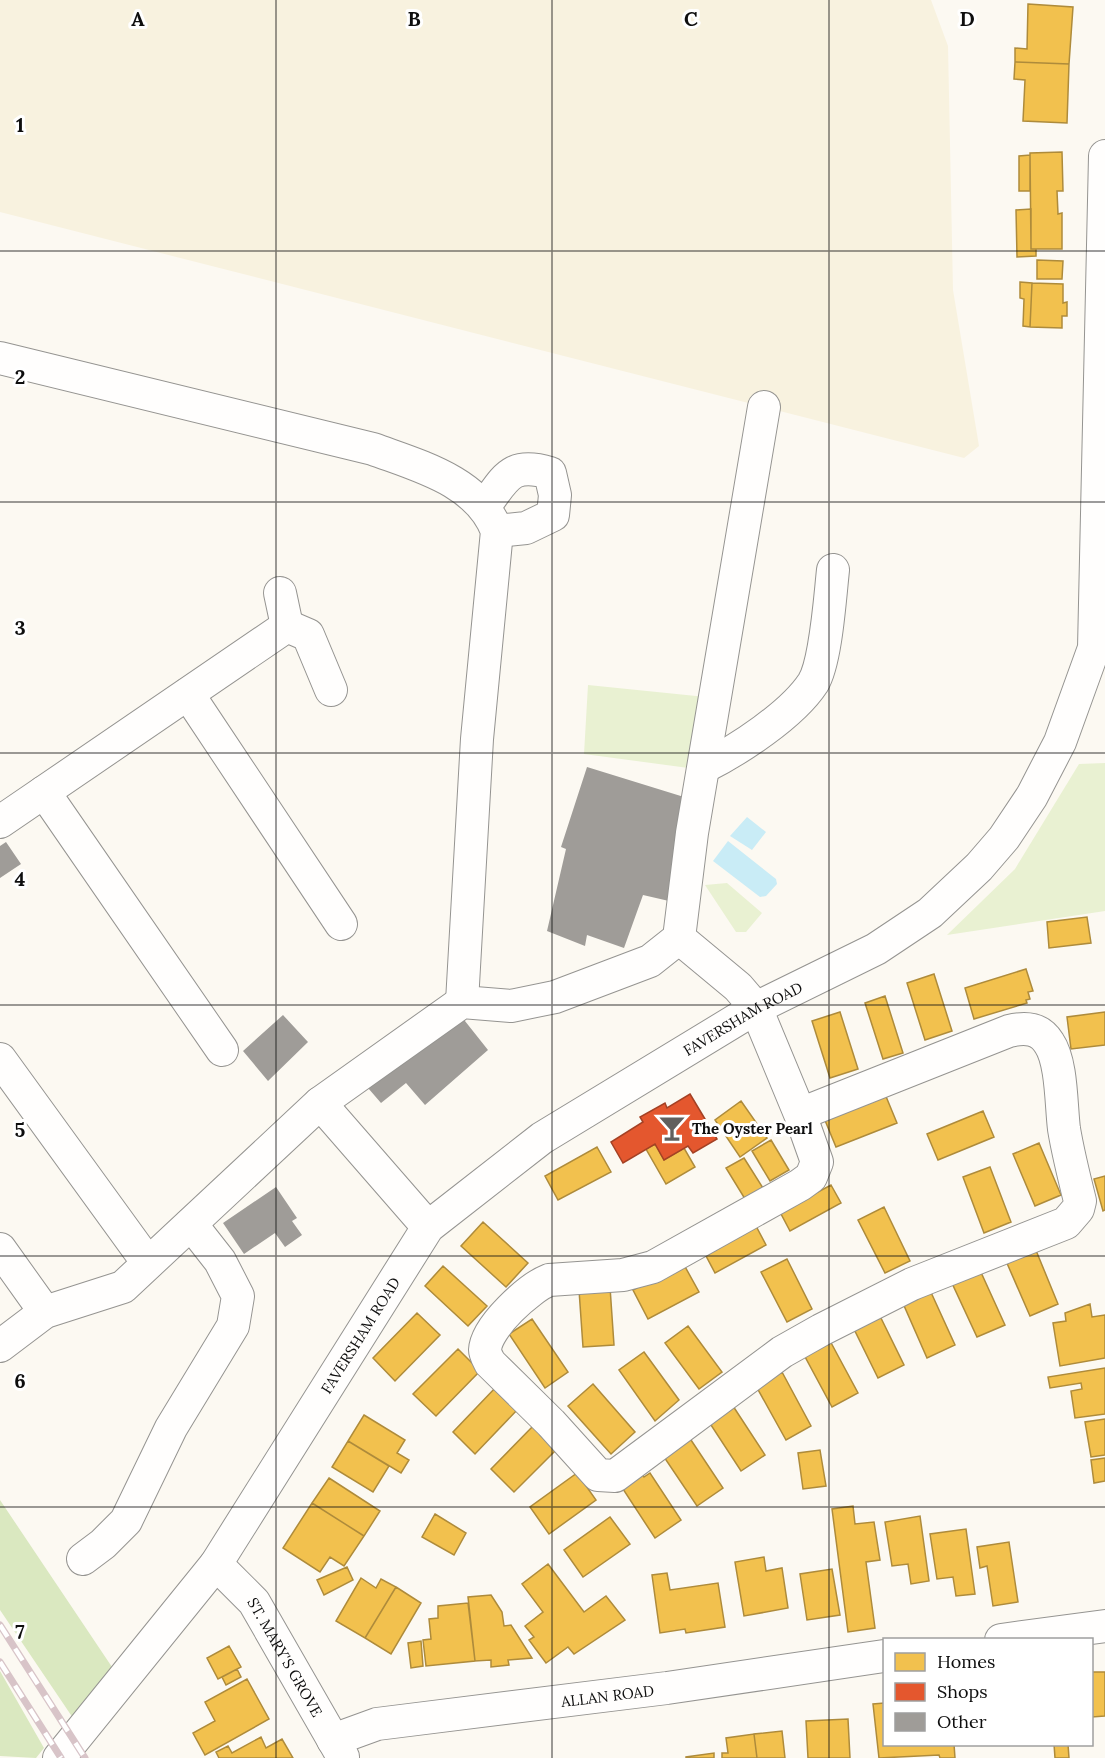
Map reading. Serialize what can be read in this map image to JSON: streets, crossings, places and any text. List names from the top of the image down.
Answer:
{
  "streets": {
    "street": ["FAVERSHAM ROAD", "ST. MARY'S GROVE", "ALLAN ROAD"]
  },
  "crossings": [
    ["FAVERSHAM ROAD", "ST. MARY'S GROVE"],
    ["ST. MARY'S GROVE", "ALLAN ROAD"]
  ],
  "places": {
    "bar": ["The Oyster Pearl"]
  },
  "legend": ["Homes", "Shops", "Other"],
  "grid": {
    "columns": [
      "A",
      "B",
      "C",
      "D"
    ],
    "rows": [
      "1",
      "2",
      "3",
      "4",
      "5",
      "6",
      "7"
    ]
  }
}
